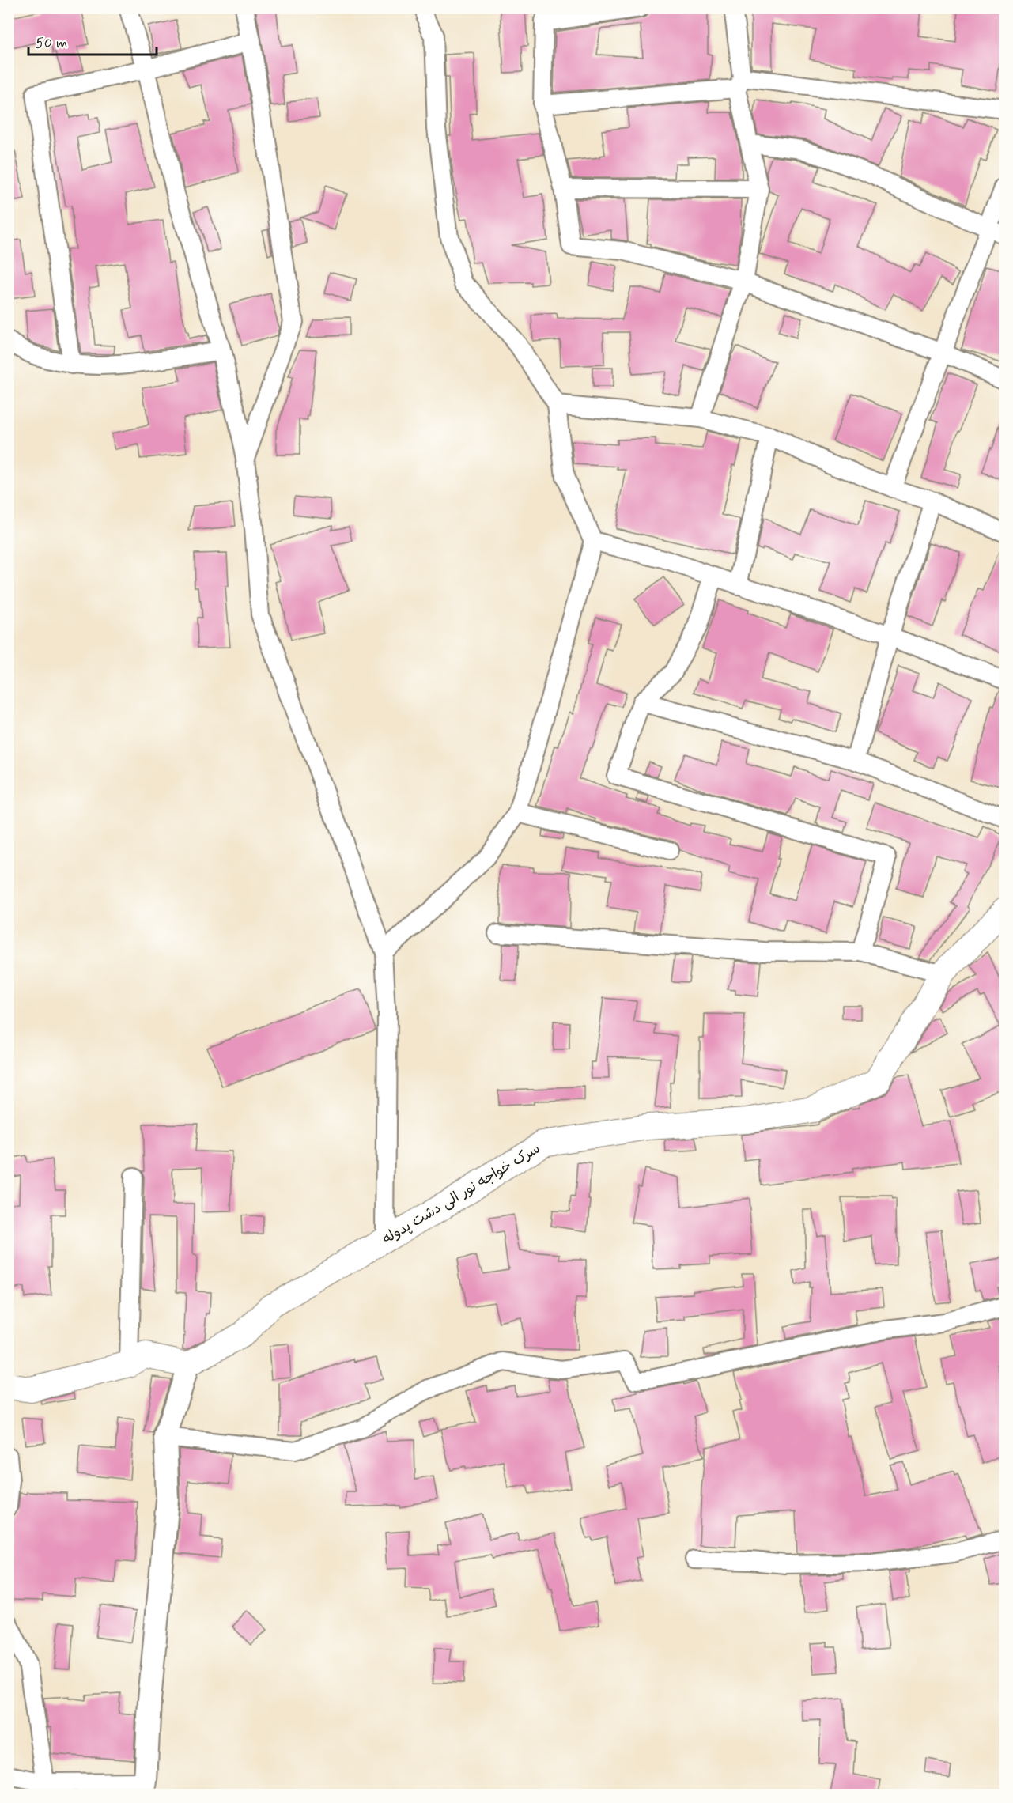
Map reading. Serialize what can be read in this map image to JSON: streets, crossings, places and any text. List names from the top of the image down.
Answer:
{
  "streets": {
    "main road": ["سرک خواجه نور الی دشت پدوله"]
  },
  "scale_bar": "50 m"
}
